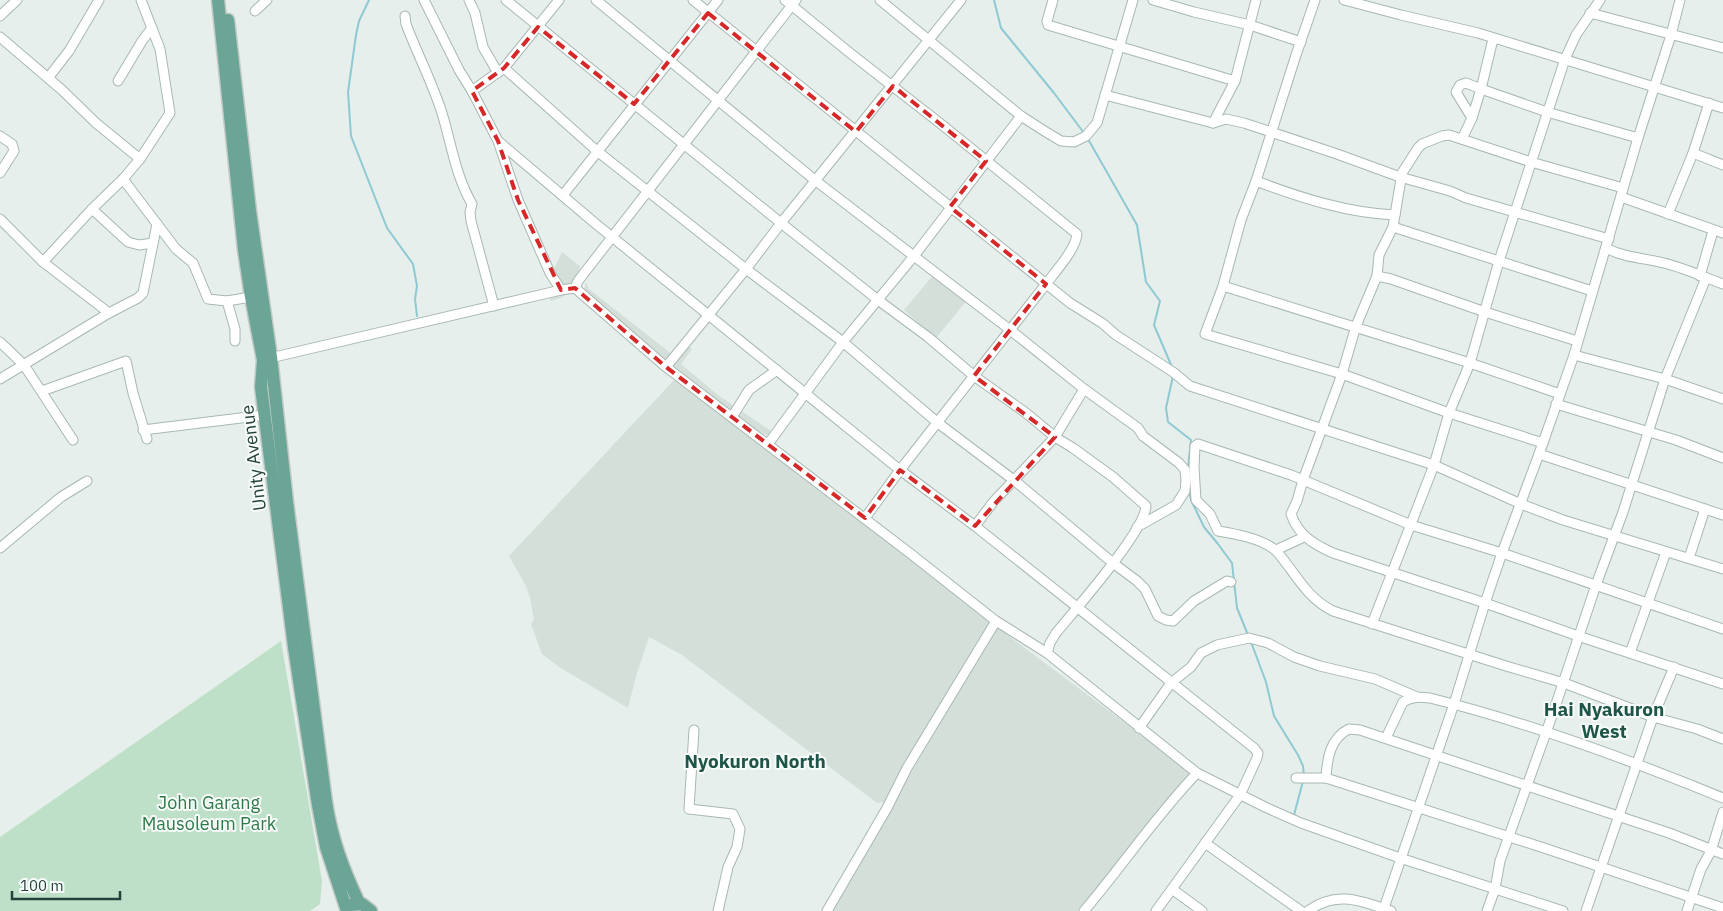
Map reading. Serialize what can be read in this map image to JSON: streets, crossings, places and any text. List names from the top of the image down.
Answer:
{
  "streets": {
    "main road": ["Unity Avenue"]
  },
  "districts": ["Hai Nyakuron West", "Nyokuron North"],
  "parks": ["John Garang Mausoleum Park"],
  "scale_bar": "100 m"
}
